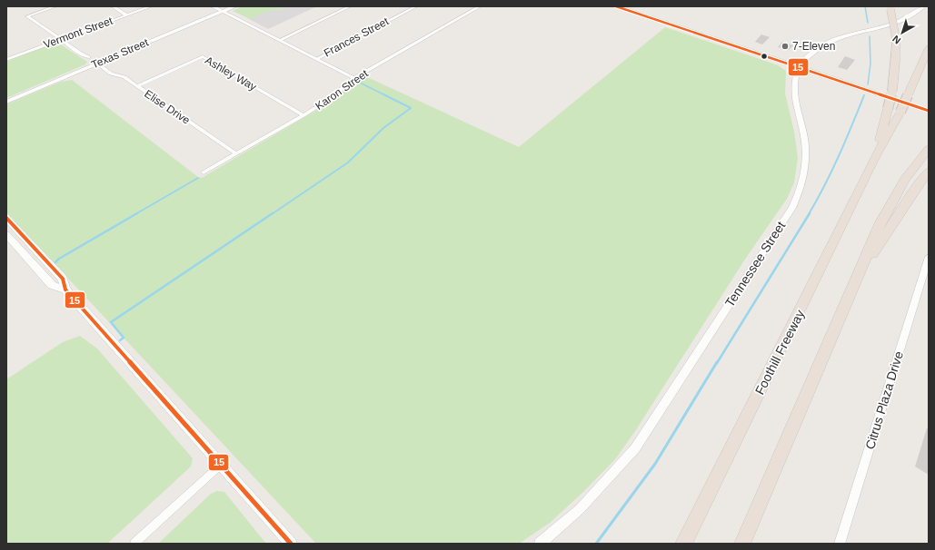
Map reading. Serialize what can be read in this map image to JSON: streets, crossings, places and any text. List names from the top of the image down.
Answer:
{
  "streets": {
    "highway": ["Foothill Freeway"],
    "street": [
      "Vermont Street",
      "Frances Street",
      "Texas Street",
      "Ashley Way",
      "Karon Street",
      "Elise Drive",
      "Tennessee Street",
      "Citrus Plaza Drive"
    ]
  },
  "crossings": [
    ["Texas Street", "Elise Drive"],
    ["Ashley Way", "Karon Street"],
    ["Ashley Way", "Elise Drive"],
    ["Karon Street", "Elise Drive"]
  ],
  "places": ["7-Eleven"],
  "lines": ["transit line 15"],
  "north": "bottom left"
}
